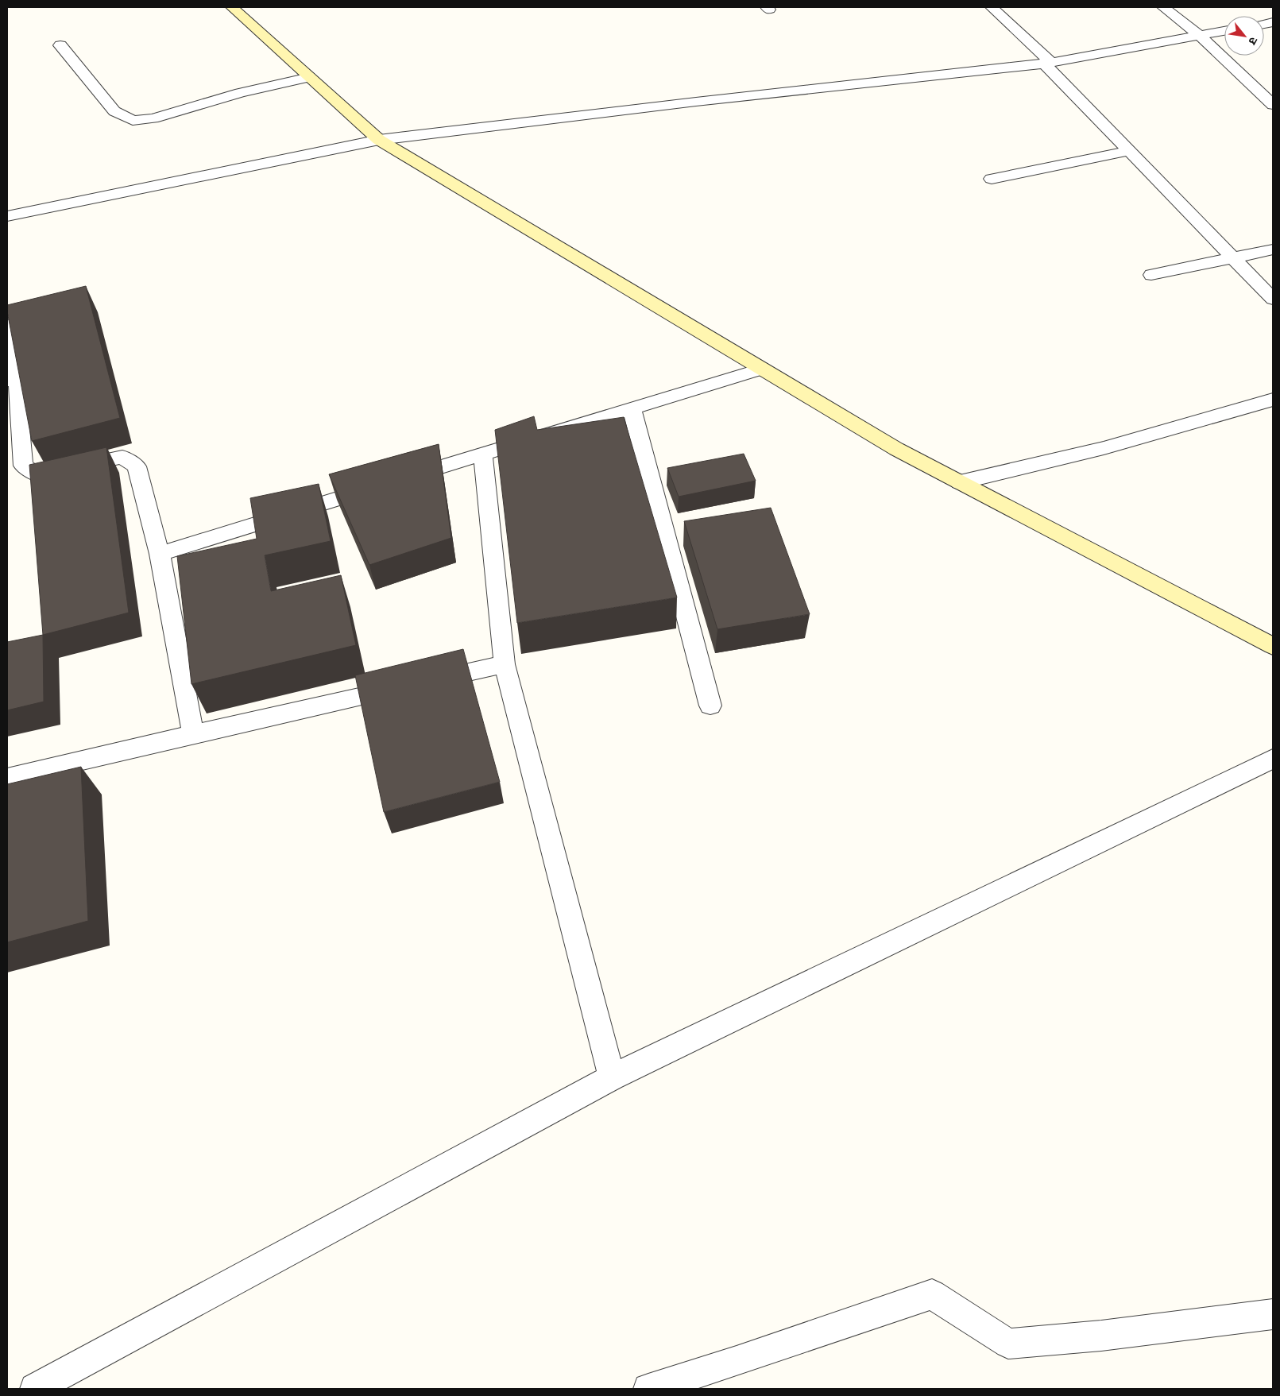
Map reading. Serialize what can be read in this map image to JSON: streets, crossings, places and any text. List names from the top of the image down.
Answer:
{
  "north": "bottom right"
}
